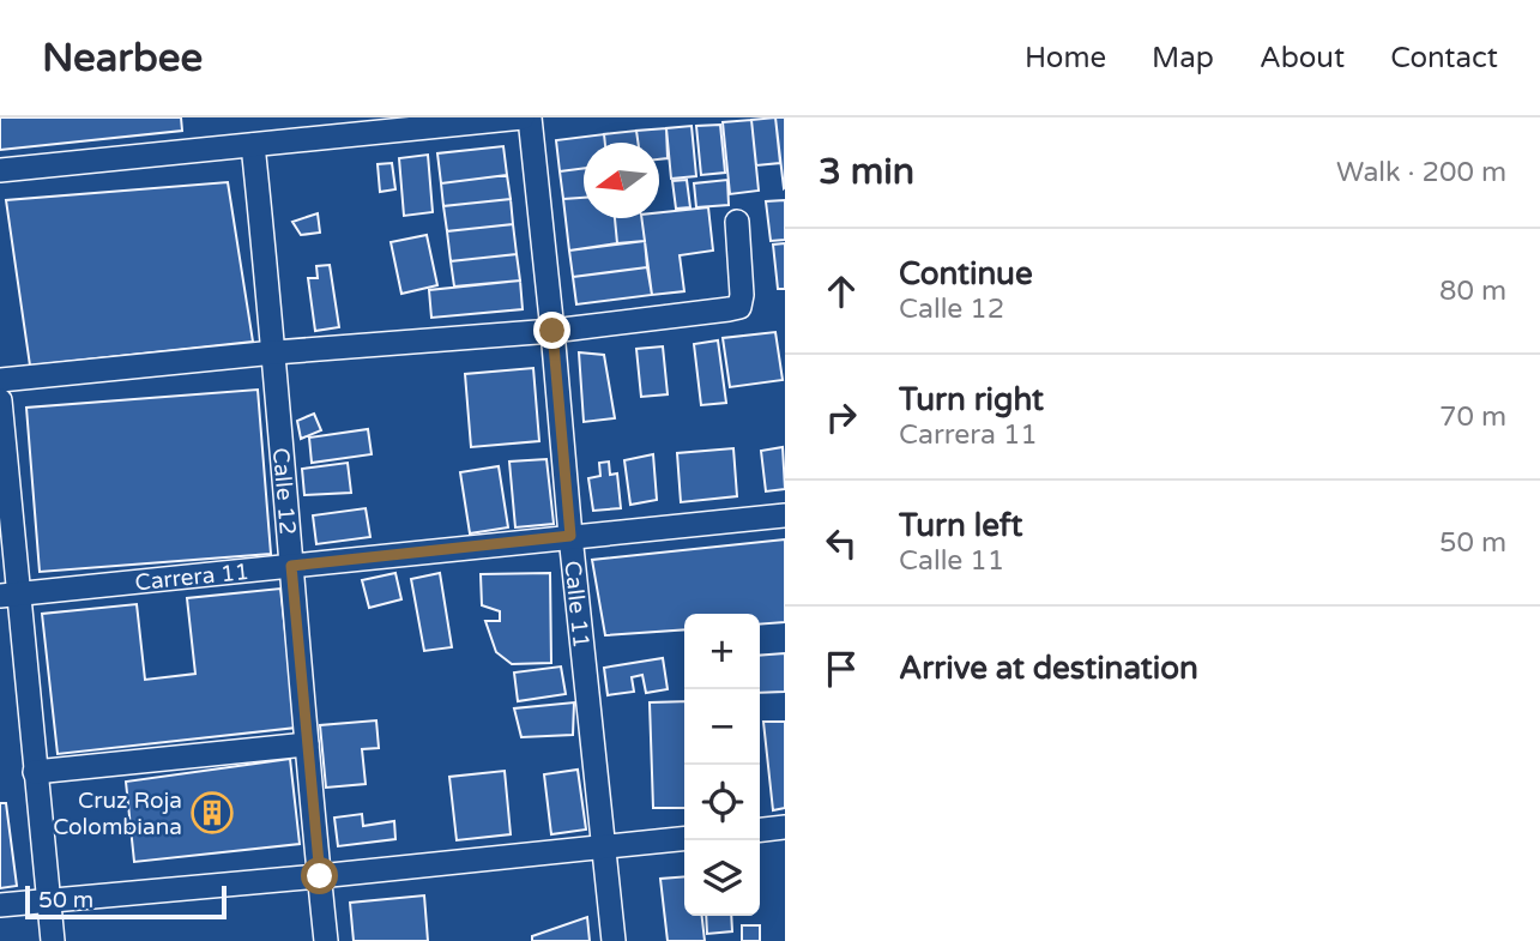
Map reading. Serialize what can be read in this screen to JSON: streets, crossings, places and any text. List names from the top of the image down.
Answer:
{
  "streets": {
    "street": ["Calle 12", "Carrera 11", "Calle 11"]
  },
  "crossings": [
    ["Calle 12", "Carrera 11"],
    ["Carrera 11", "Calle 11"]
  ],
  "places": {
    "building": ["Cruz Roja Colombiana"]
  },
  "scale_bar": "50 m",
  "north": "left",
  "page": {
    "header": "Nearbee",
    "nav": [
      "Home",
      "Map",
      "About",
      "Contact"
    ],
    "heading": ["3 min", "Walk · 200 m"],
    "list": [
      ["Continue", "Calle 12", "80 m"],
      ["Turn right", "Carrera 11", "70 m"],
      ["Turn left", "Calle 11", "50 m"],
      "Arrive at destination"
    ],
    "map_buttons": ["+", "−"],
    "scale": "50 m"
  }
}
